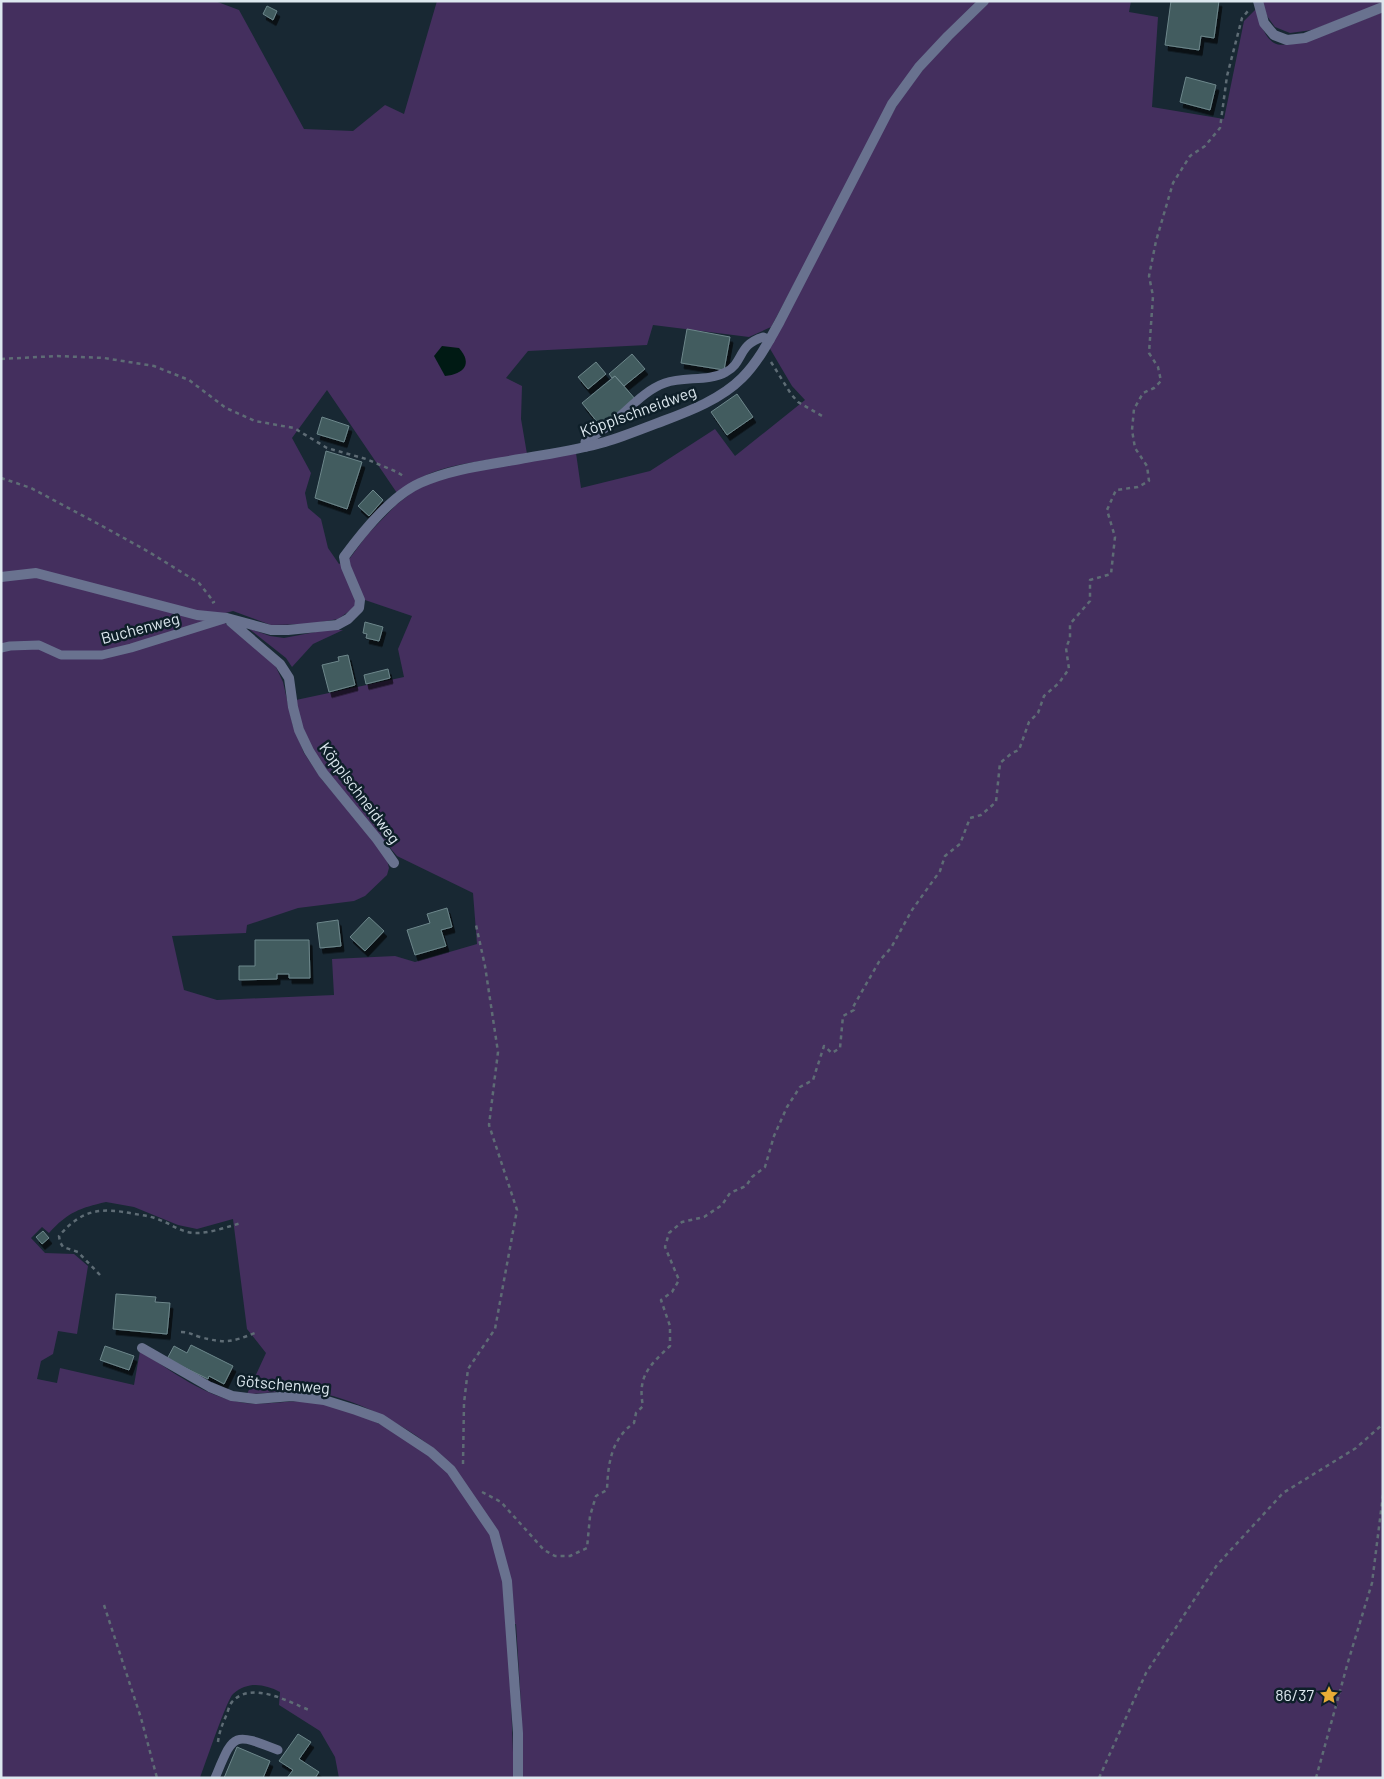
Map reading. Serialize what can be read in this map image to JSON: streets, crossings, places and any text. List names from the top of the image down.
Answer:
{
  "streets": {
    "street": ["Köpplschneidweg", "Götschenweg"],
    "lane": ["Buchenweg"]
  },
  "crossings": [
    ["Köpplschneidweg", "Buchenweg"]
  ],
  "places": {
    "place": ["86/37"]
  }
}
